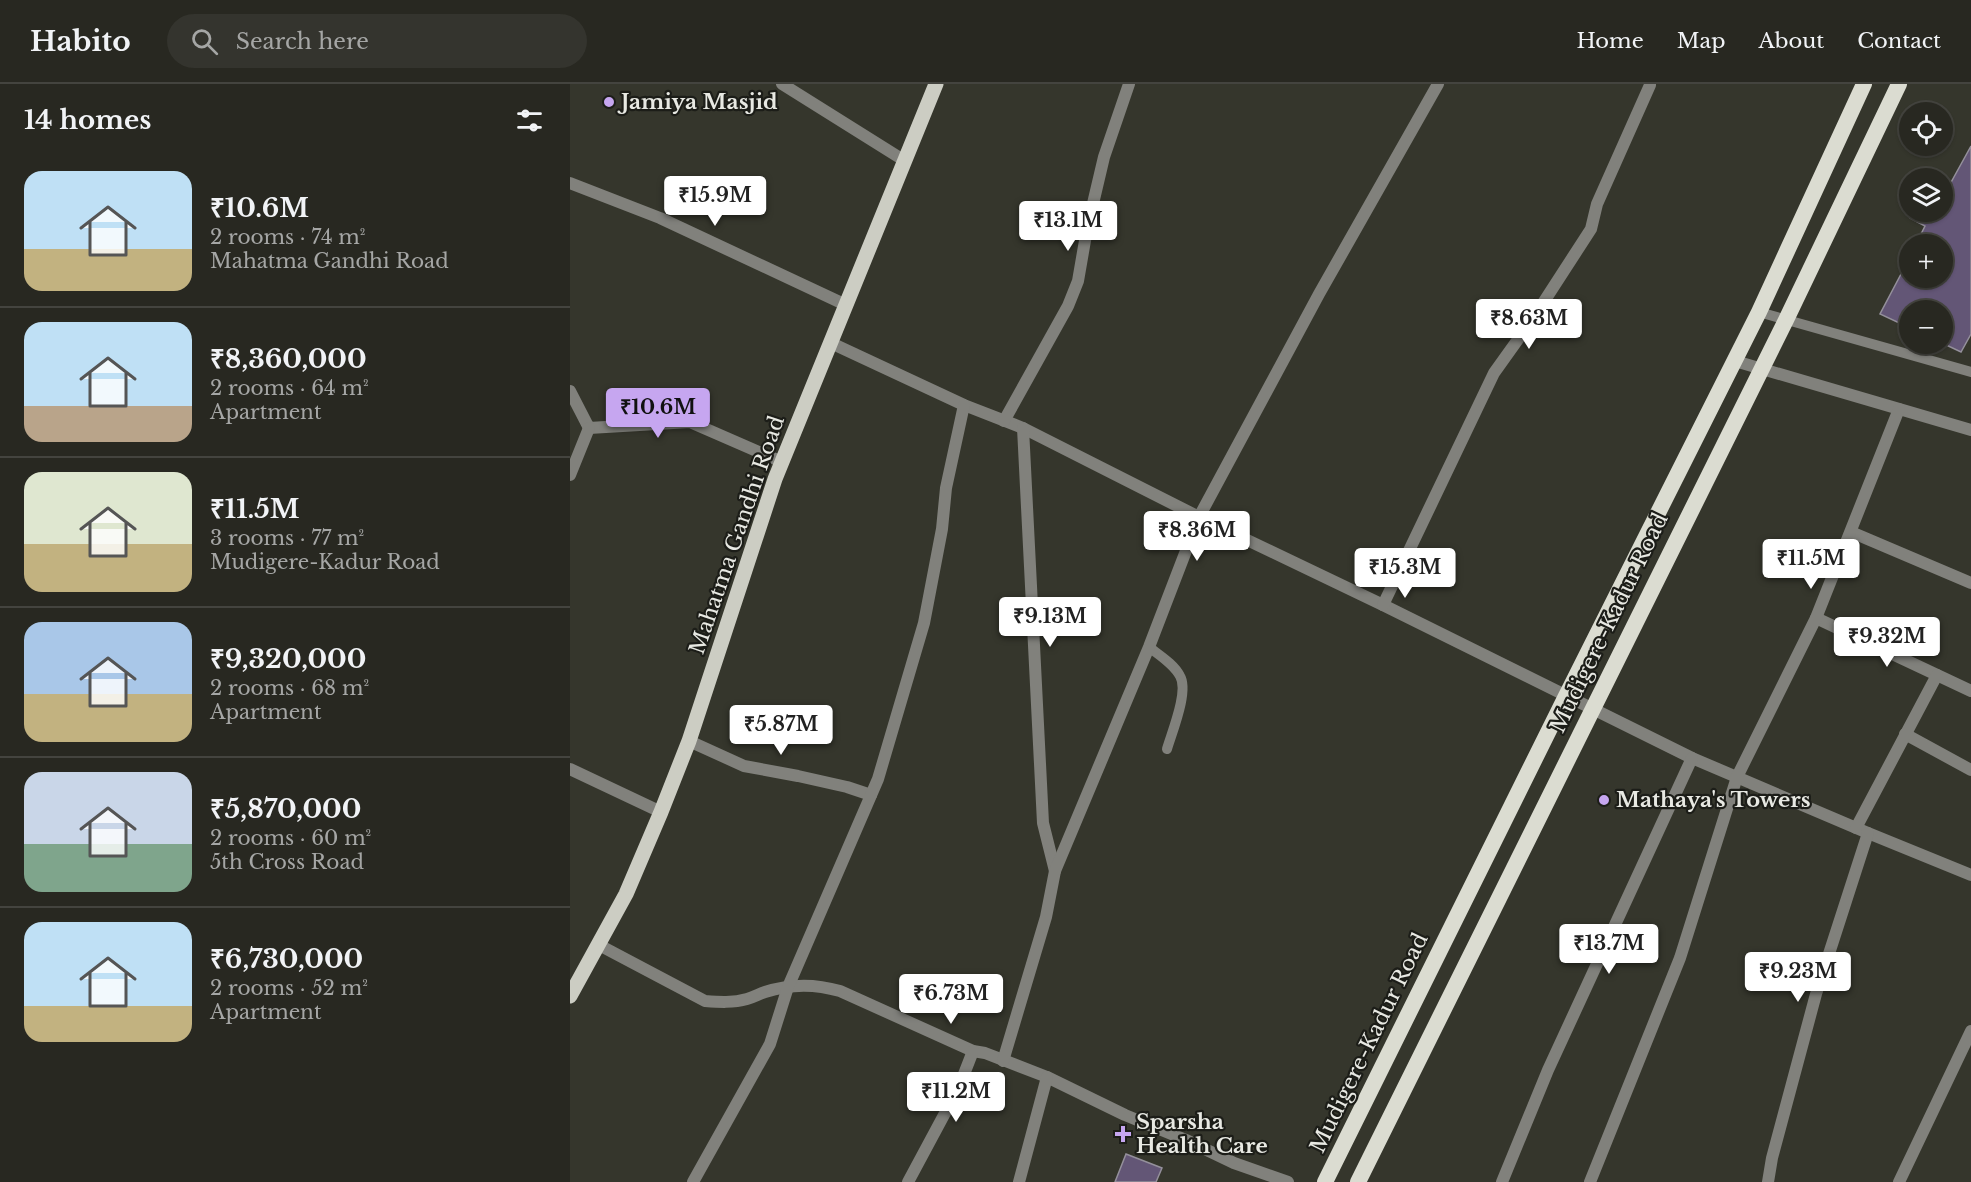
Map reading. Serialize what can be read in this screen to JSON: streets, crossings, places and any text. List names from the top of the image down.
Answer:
{
  "streets": {
    "highway": ["Mudigere-Kadur Road"],
    "main road": ["Mahatma Gandhi Road"]
  },
  "places": {
    "other": ["Jamiya Masjid", "Mathaya's Towers"],
    "health": ["Sparsha Health Care"]
  },
  "page": {
    "header": "Habito",
    "search": "Search here",
    "nav": [
      "Home",
      "Map",
      "About",
      "Contact"
    ],
    "heading": "14 homes",
    "map_buttons": ["+", "−"],
    "list": [
      {
        "name": "₹10.6M",
        "note": "2 rooms · 74 m² · Mahatma Gandhi Road"
      },
      {
        "name": "₹8,360,000",
        "note": "2 rooms · 64 m² · Apartment"
      },
      {
        "name": "₹11.5M",
        "note": "3 rooms · 77 m² · Mudigere-Kadur Road"
      },
      {
        "name": "₹9,320,000",
        "note": "2 rooms · 68 m² · Apartment"
      },
      {
        "name": "₹5,870,000",
        "note": "2 rooms · 60 m² · 5th Cross Road"
      },
      {
        "name": "₹6,730,000",
        "note": "2 rooms · 52 m² · Apartment"
      }
    ],
    "price": [
      "₹15.9M",
      "₹13.1M",
      "₹8.63M",
      "₹10.6M",
      "₹8.36M",
      "₹11.5M",
      "₹15.3M",
      "₹9.13M",
      "₹9.32M",
      "₹5.87M",
      "₹13.7M",
      "₹9.23M",
      "₹6.73M",
      "₹11.2M"
    ]
  }
}
